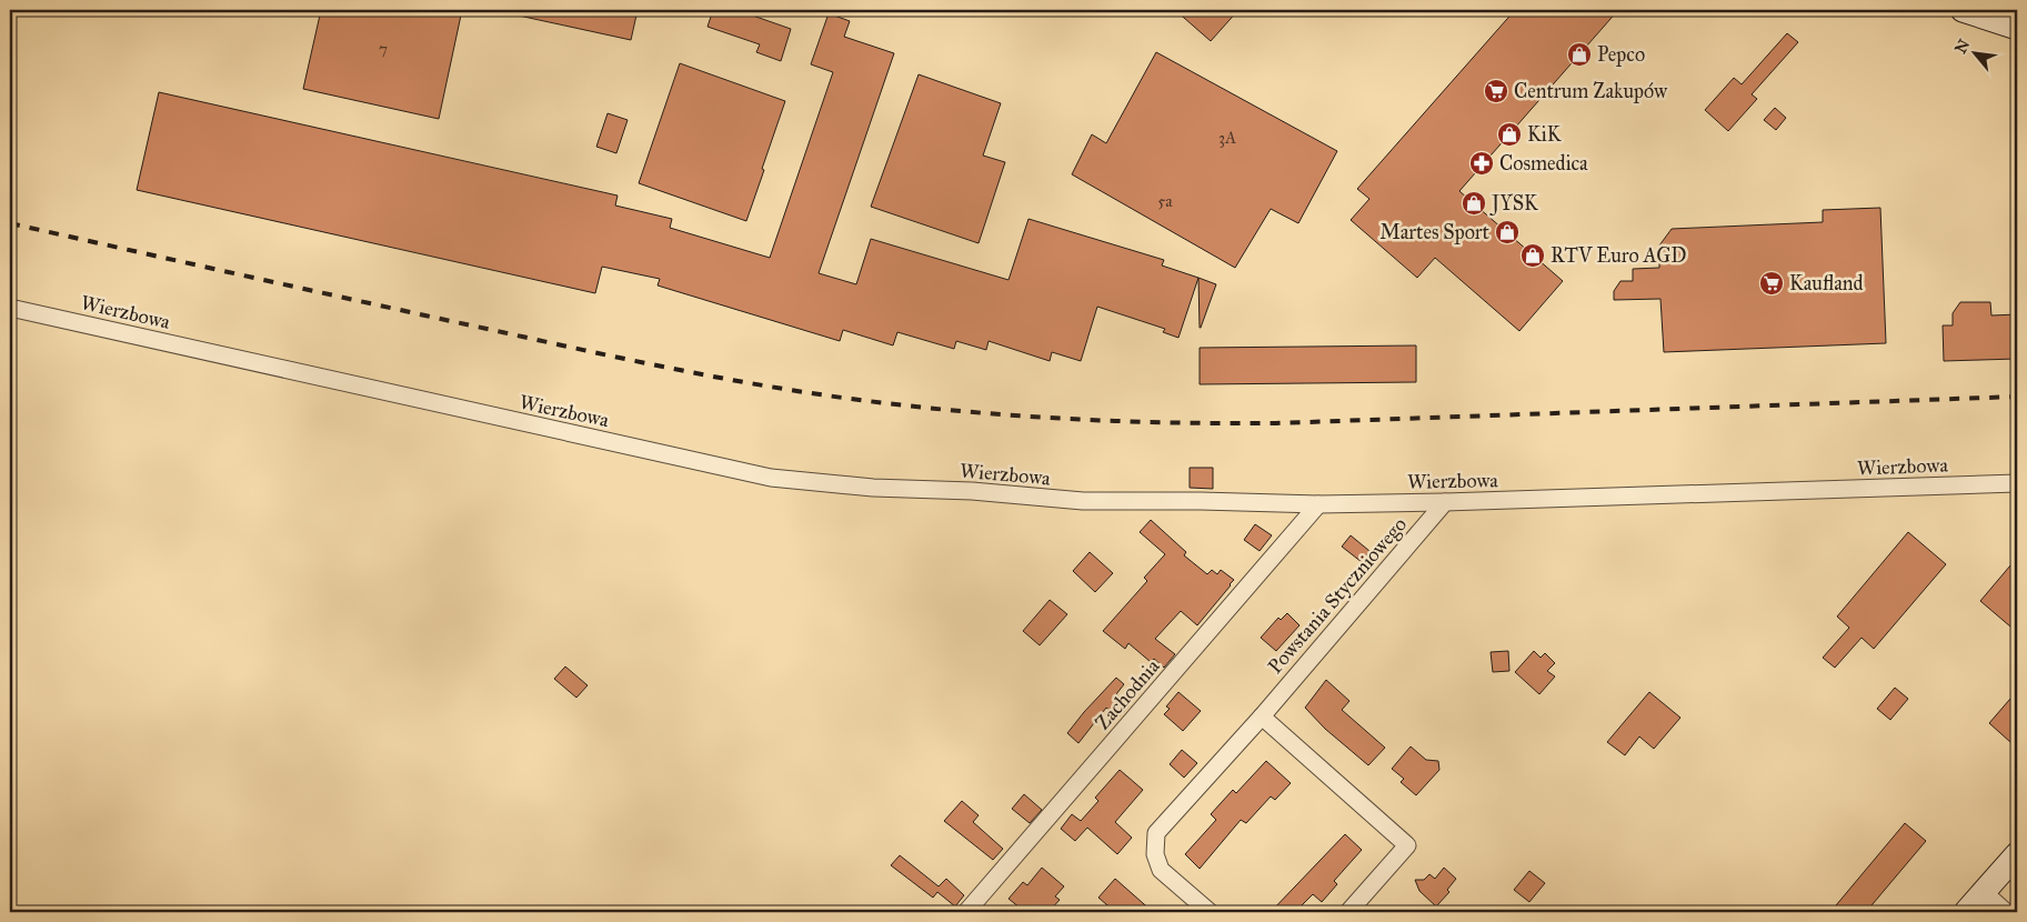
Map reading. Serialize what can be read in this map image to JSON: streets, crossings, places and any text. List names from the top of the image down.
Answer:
{
  "streets": {
    "street": ["Wierzbowa", "Powstania Styczniowego", "Zachodnia"]
  },
  "crossings": [
    ["Wierzbowa", "Powstania Styczniowego"],
    ["Wierzbowa", "Zachodnia"]
  ],
  "places": {
    "shop": [
      "Pepco",
      "KiK",
      "JYSK",
      "Martes Sport",
      "RTV Euro AGD"
    ],
    "supermarket": ["Centrum Zakupów", "Kaufland"],
    "pharmacy": ["Cosmedica"]
  },
  "house_numbers": ["7", "3A", "5a"],
  "north": "top left"
}
